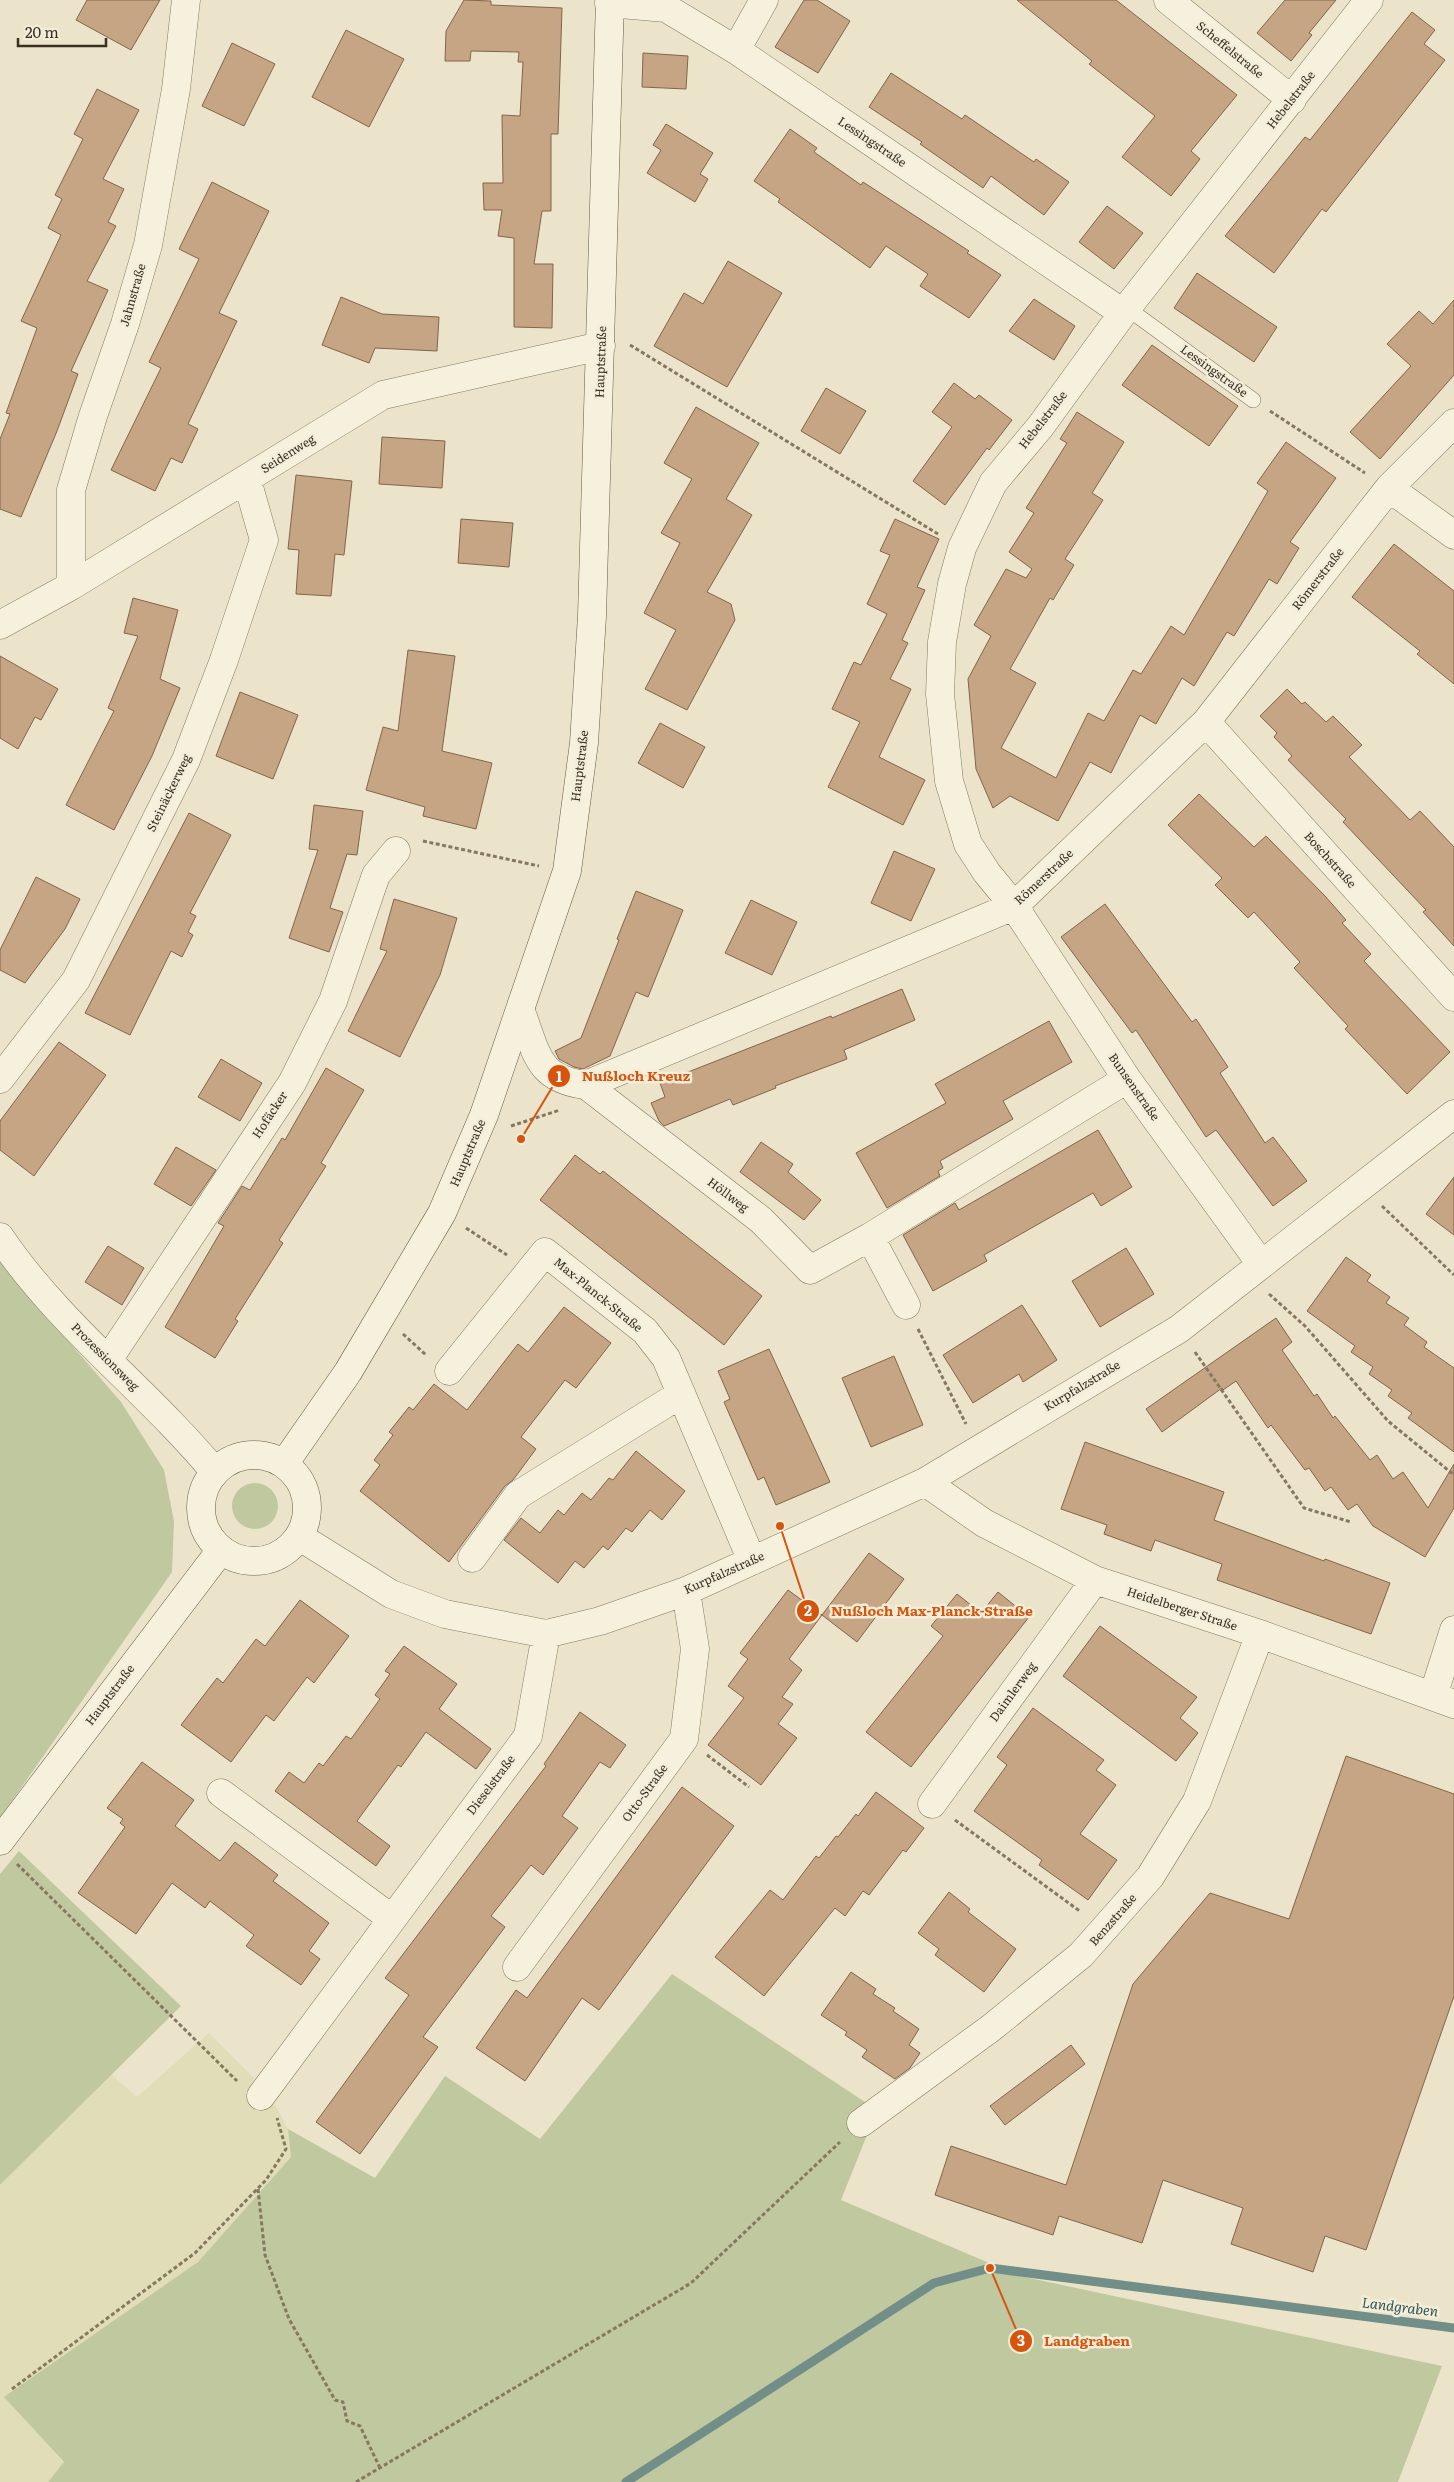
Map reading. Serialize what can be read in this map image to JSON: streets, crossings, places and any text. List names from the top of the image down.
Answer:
{
  "streets": {
    "street": [
      "Scheffelstraße",
      "Hebelstraße",
      "Lessingstraße",
      "Jahnstraße",
      "Hauptstraße",
      "Seidenweg",
      "Römerstraße",
      "Steinäckerweg",
      "Boschstraße",
      "Bunsenstraße",
      "Hofäcker",
      "Höllweg",
      "Max-Planck-Straße",
      "Prozessionsweg",
      "Kurpfalzstraße",
      "Heidelberger Straße",
      "Daimlerweg",
      "Dieselstraße",
      "Otto-Straße",
      "Benzstraße"
    ]
  },
  "crossings": [
    ["Scheffelstraße", "Hebelstraße"],
    ["Hebelstraße", "Lessingstraße"],
    ["Hebelstraße", "Römerstraße"],
    ["Hebelstraße", "Bunsenstraße"],
    ["Lessingstraße", "Hauptstraße"],
    ["Jahnstraße", "Seidenweg"],
    ["Hauptstraße", "Seidenweg"],
    ["Hauptstraße", "Prozessionsweg"],
    ["Hauptstraße", "Kurpfalzstraße"],
    ["Seidenweg", "Steinäckerweg"],
    ["Römerstraße", "Boschstraße"],
    ["Römerstraße", "Bunsenstraße"],
    ["Römerstraße", "Höllweg"],
    ["Bunsenstraße", "Höllweg"],
    ["Bunsenstraße", "Kurpfalzstraße"],
    ["Hofäcker", "Prozessionsweg"],
    ["Max-Planck-Straße", "Kurpfalzstraße"],
    ["Prozessionsweg", "Kurpfalzstraße"],
    ["Kurpfalzstraße", "Heidelberger Straße"],
    ["Kurpfalzstraße", "Dieselstraße"],
    ["Kurpfalzstraße", "Otto-Straße"],
    ["Heidelberger Straße", "Daimlerweg"],
    ["Heidelberger Straße", "Benzstraße"]
  ],
  "water": ["Landgraben"],
  "places": ["Nußloch Kreuz", "Nußloch Max-Planck-Straße", "Landgraben"],
  "scale_bar": "20 m"
}
